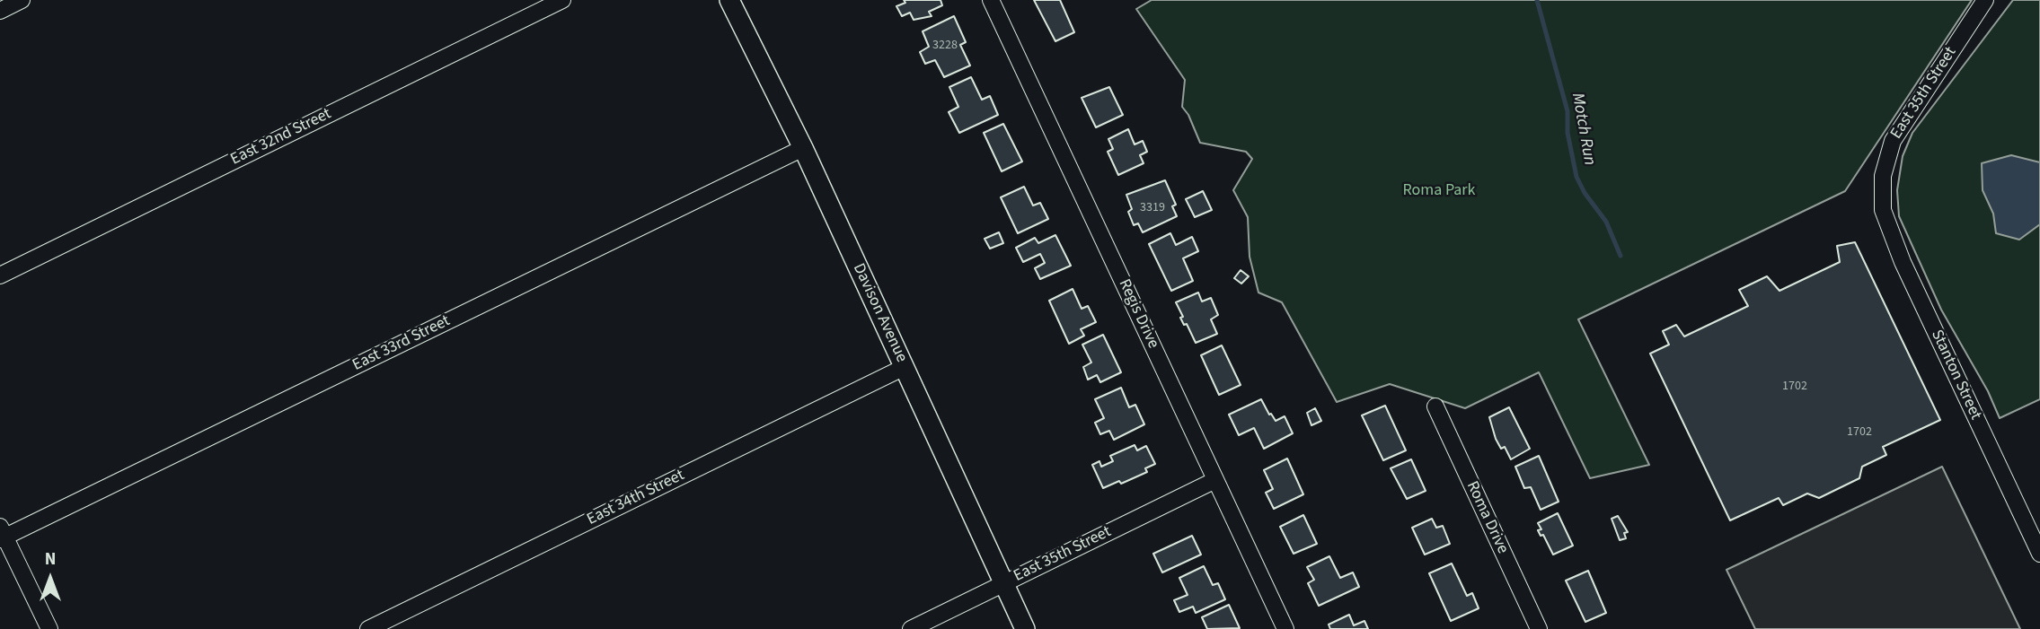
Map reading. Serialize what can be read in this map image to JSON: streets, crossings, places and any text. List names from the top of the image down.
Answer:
{
  "streets": {
    "street": [
      "East 35th Street",
      "East 32nd Street",
      "Davison Avenue",
      "Regis Drive",
      "East 33rd Street",
      "Stanton Street",
      "East 34th Street",
      "Roma Drive"
    ]
  },
  "crossings": [
    ["East 35th Street", "Davison Avenue"],
    ["East 35th Street", "Regis Drive"],
    ["East 35th Street", "Stanton Street"],
    ["Davison Avenue", "East 33rd Street"],
    ["Davison Avenue", "East 34th Street"]
  ],
  "water": ["Motch Run"],
  "parks": ["Roma Park"],
  "house_numbers": [
    "3228",
    "3319",
    "1702",
    "1702"
  ],
  "north": "top"
}
